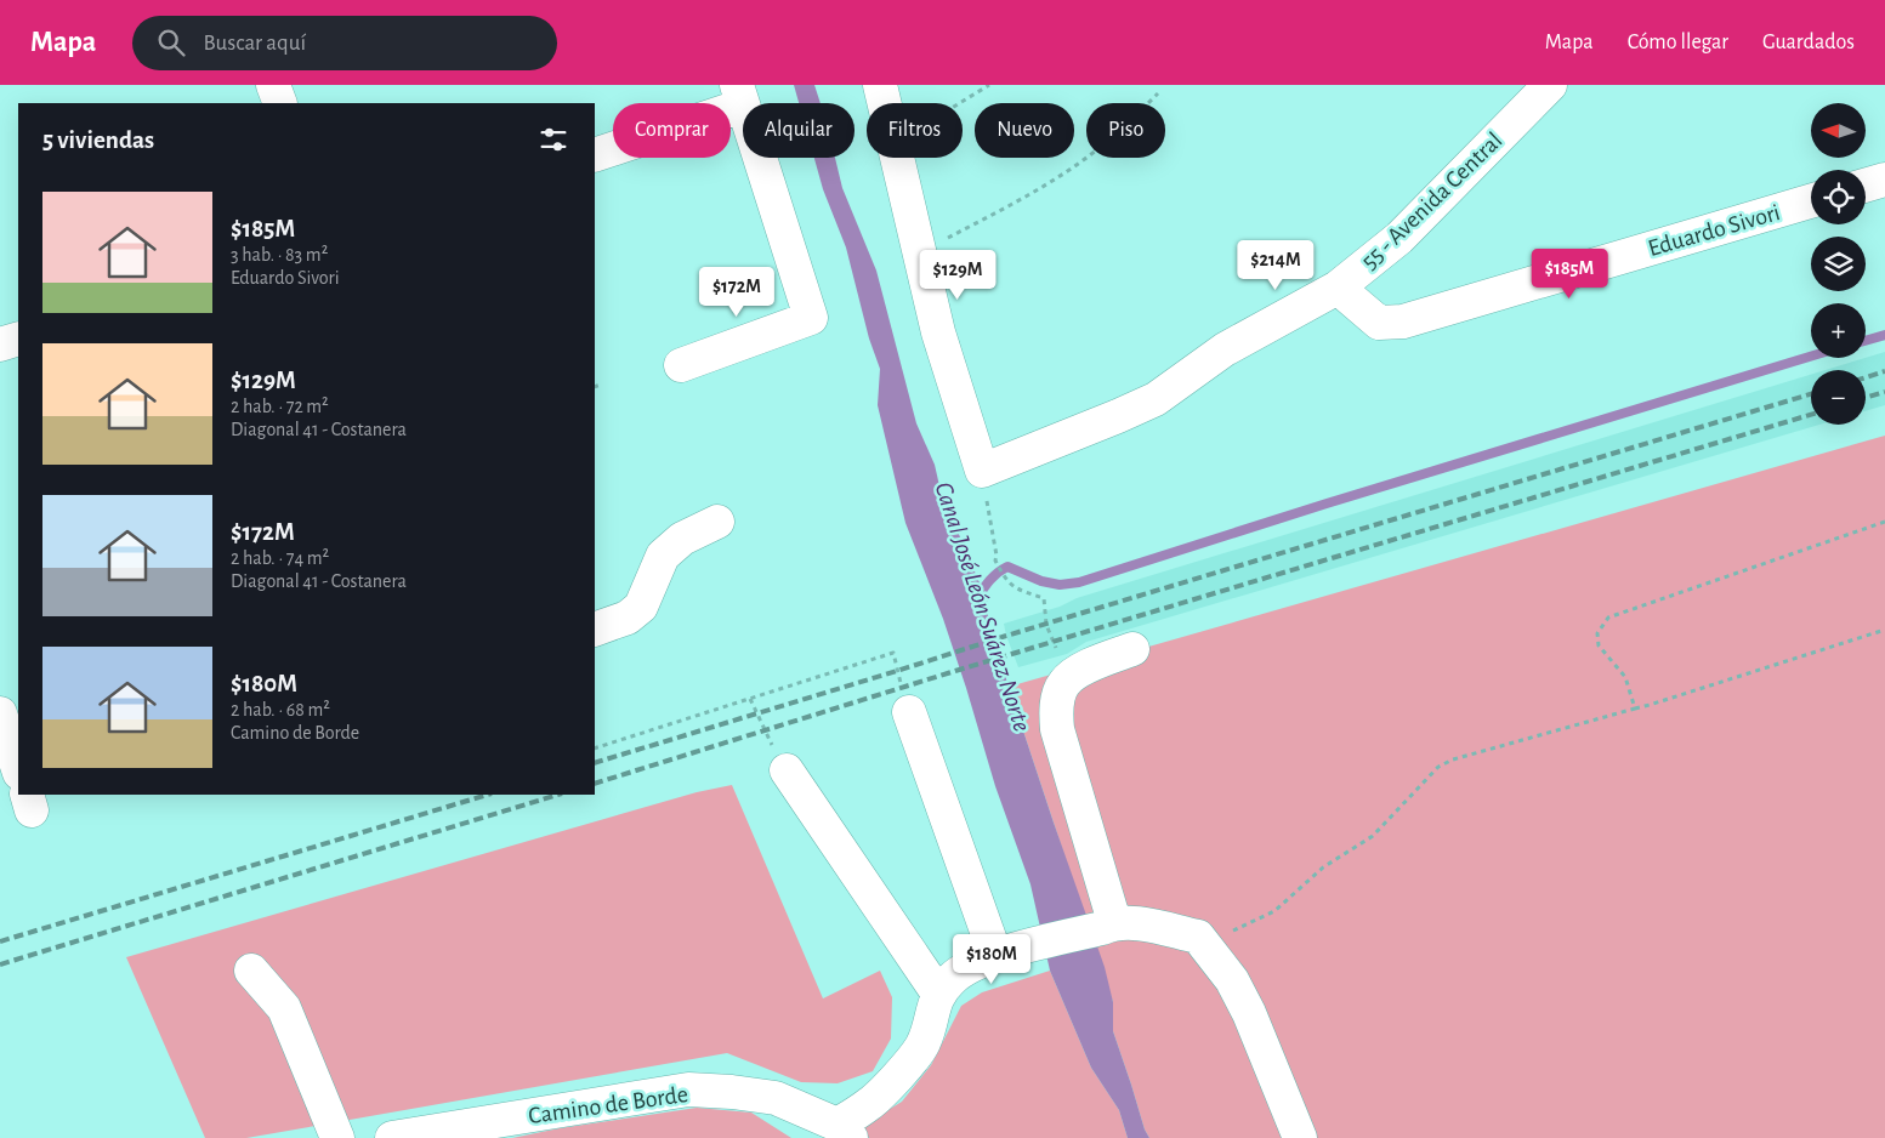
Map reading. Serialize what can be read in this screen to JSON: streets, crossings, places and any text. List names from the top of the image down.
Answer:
{
  "streets": {
    "street": ["55 - Avenida Central", "Eduardo Sivori", "Camino de Borde"]
  },
  "crossings": [
    ["55 - Avenida Central", "Eduardo Sivori"]
  ],
  "water": ["Canal José León Suárez Norte"],
  "north": "left",
  "page": {
    "header": "Mapa",
    "search": "Buscar aquí",
    "nav": ["Mapa", "Cómo llegar", "Guardados"],
    "map_buttons": ["+", "−"],
    "chip": [
      "Comprar",
      "Alquilar",
      "Filtros",
      "Nuevo",
      "Piso"
    ],
    "heading": "5 viviendas",
    "list": [
      {
        "name": "$185M",
        "note": "3 hab. · 83 m² · Eduardo Sivori"
      },
      {
        "name": "$129M",
        "note": "2 hab. · 72 m² · Diagonal 41 - Costanera"
      },
      {
        "name": "$172M",
        "note": "2 hab. · 74 m² · Diagonal 41 - Costanera"
      },
      {
        "name": "$180M",
        "note": "2 hab. · 68 m² · Camino de Borde"
      }
    ],
    "price": [
      "$214M",
      "$185M",
      "$129M",
      "$172M",
      "$180M"
    ]
  }
}
